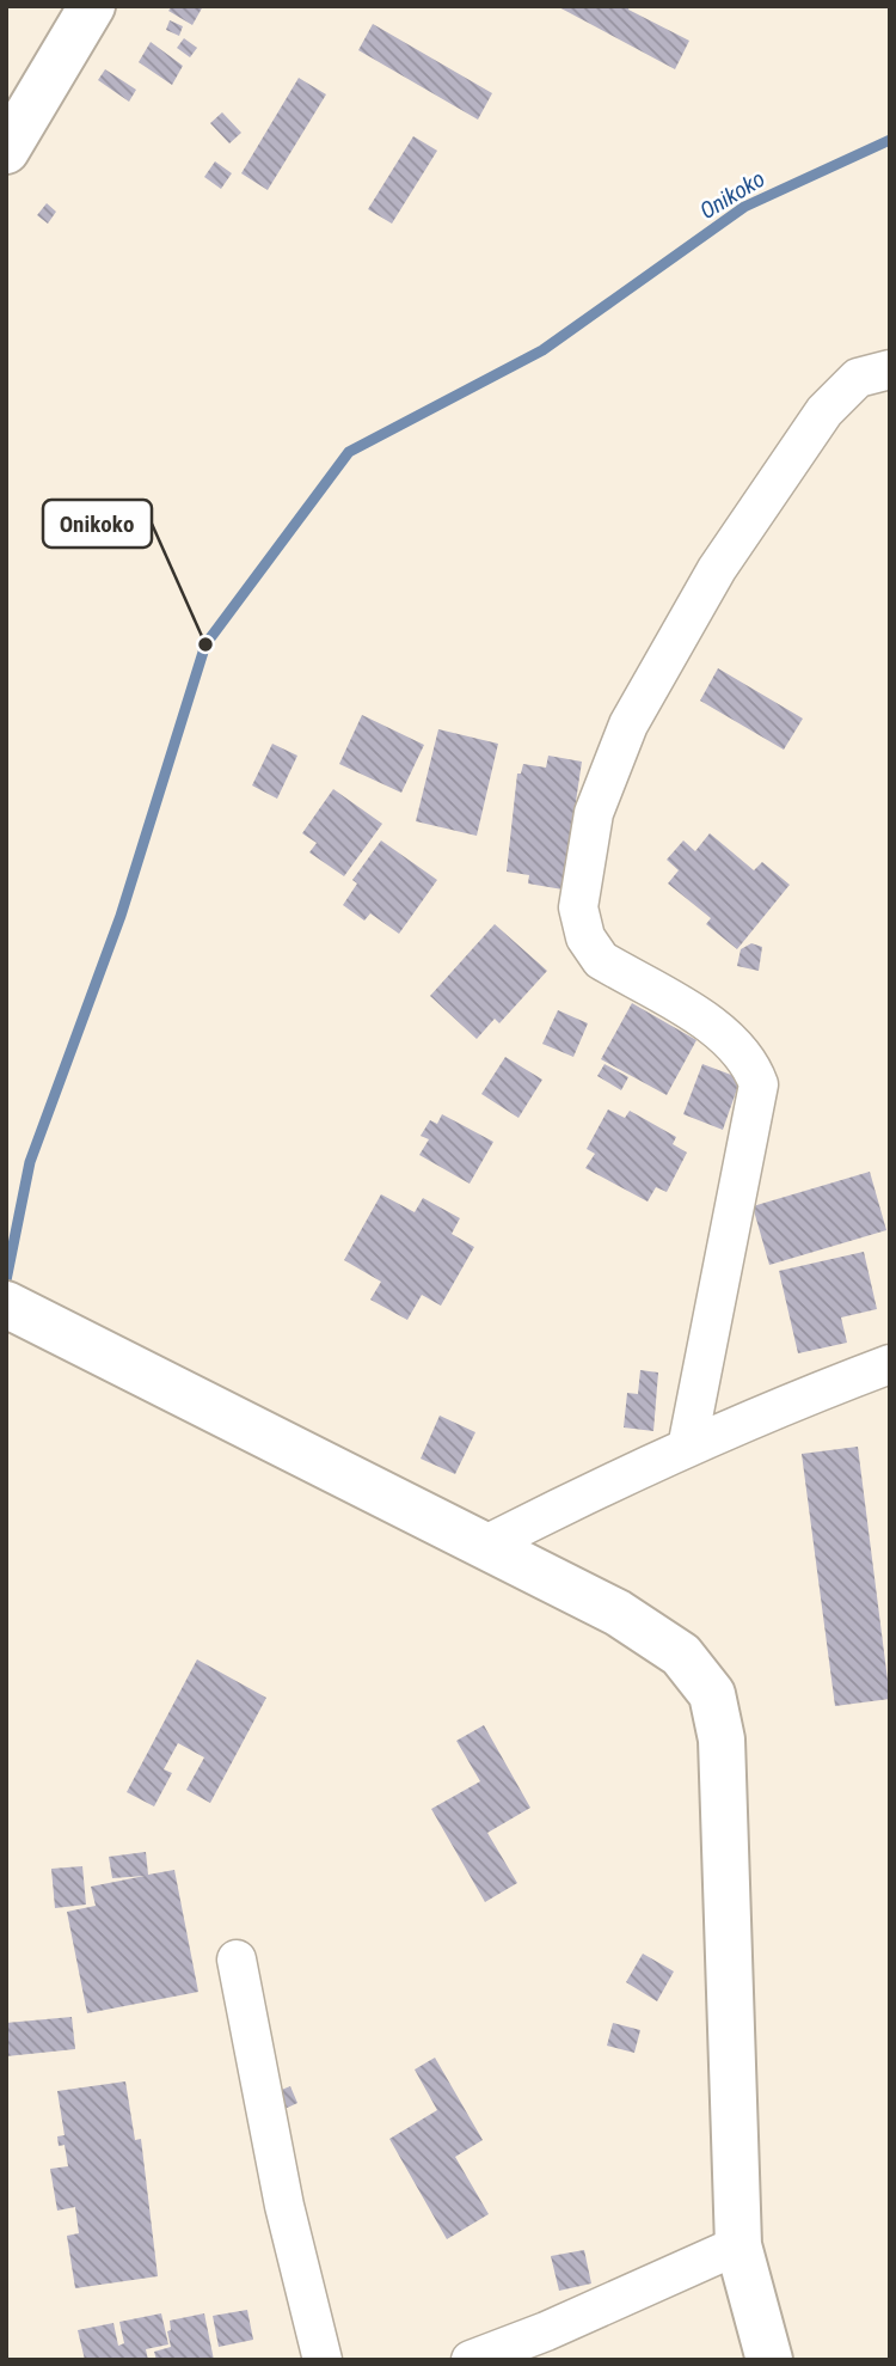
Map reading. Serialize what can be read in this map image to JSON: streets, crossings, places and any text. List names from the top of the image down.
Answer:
{
  "water": ["Onikoko"],
  "places": ["Onikoko"]
}
